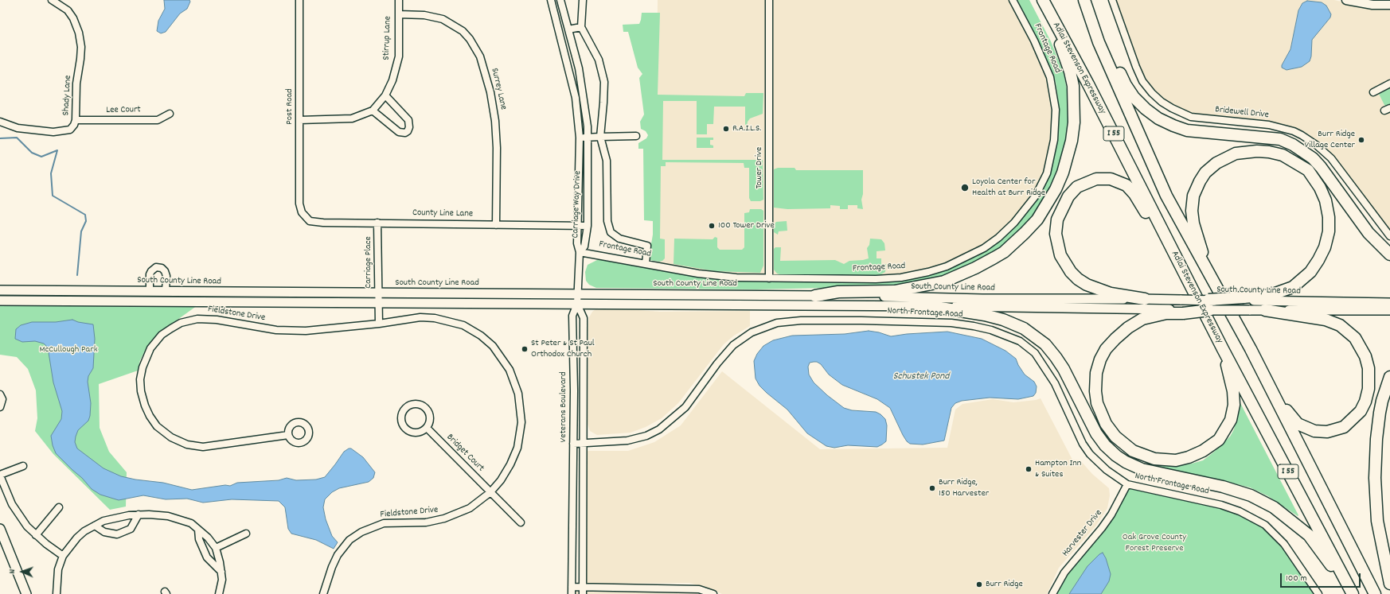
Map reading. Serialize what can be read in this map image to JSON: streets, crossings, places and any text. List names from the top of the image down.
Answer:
{
  "streets": {
    "highway": ["Adlai Stevenson Expressway", "I 55"],
    "main road": ["South County Line Road"],
    "street": [
      "Stirrup Lane",
      "Frontage Road",
      "Surrey Lane",
      "Shady Lane",
      "Post Road",
      "Lee Court",
      "Bridewell Drive",
      "Tower Drive",
      "Carriage Way Drive",
      "County Line Lane",
      "Carriage Place",
      "North Frontage Road",
      "Fieldstone Drive",
      "Veterans Boulevard",
      "Bridget Court",
      "Harvester Drive"
    ]
  },
  "crossings": [
    ["Stirrup Lane", "Surrey Lane"],
    ["Stirrup Lane", "Post Road"],
    ["Frontage Road", "Tower Drive"],
    ["Frontage Road", "Carriage Way Drive"],
    ["Surrey Lane", "County Line Lane"],
    ["Shady Lane", "Lee Court"],
    ["Post Road", "County Line Lane"],
    ["Carriage Way Drive", "County Line Lane"],
    ["County Line Lane", "Carriage Place"],
    ["Carriage Place", "South County Line Road"],
    ["South County Line Road", "Veterans Boulevard"],
    ["North Frontage Road", "Veterans Boulevard"],
    ["North Frontage Road", "Harvester Drive"],
    ["Fieldstone Drive", "Bridget Court"]
  ],
  "water": ["Schustek Pond"],
  "parks": ["McCullough Park", "Oak Grove County Forest Preserve"],
  "places": [
    "R.A.I.L.S.",
    "Burr Ridge Village Center",
    "Loyola Center for Health at Burr Ridge",
    "100 Tower Drive",
    "St Peter & St Paul Orthodox Church",
    "Hampton Inn & Suites",
    "Burr Ridge, 150 Harvester",
    "Burr Ridge"
  ],
  "scale_bar": "100 m",
  "north": "left"
}
